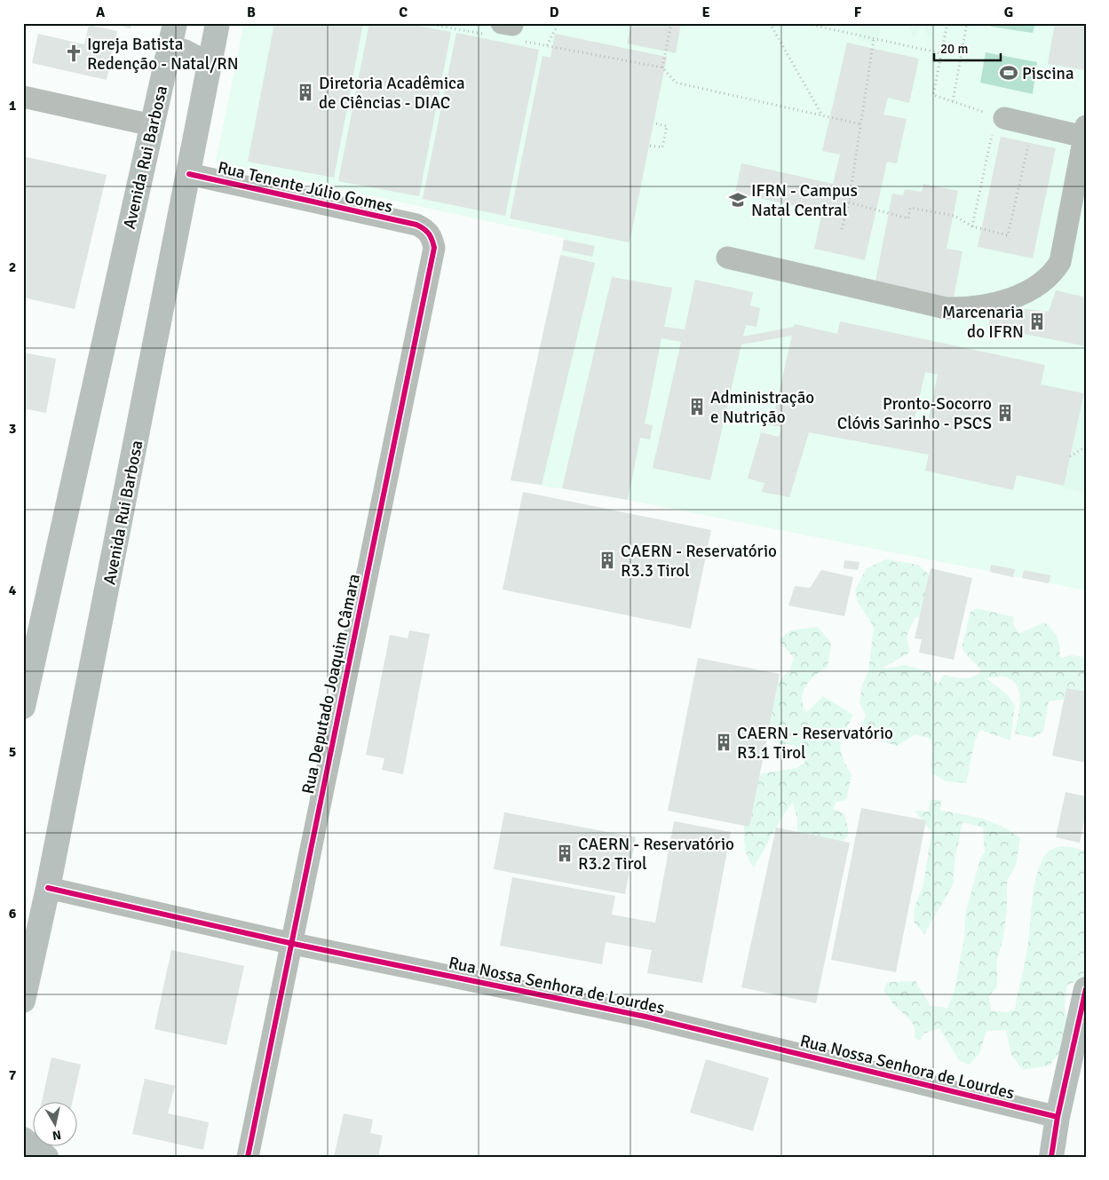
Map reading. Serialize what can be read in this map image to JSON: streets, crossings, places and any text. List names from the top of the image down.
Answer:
{
  "streets": {
    "main road": ["Avenida Rui Barbosa"],
    "street": ["Rua Tenente Júlio Gomes", "Rua Deputado Joaquim Câmara", "Rua Nossa Senhora de Lourdes"]
  },
  "crossings": [
    ["Avenida Rui Barbosa", "Rua Tenente Júlio Gomes"],
    ["Avenida Rui Barbosa", "Rua Nossa Senhora de Lourdes"],
    ["Rua Tenente Júlio Gomes", "Rua Deputado Joaquim Câmara"],
    ["Rua Deputado Joaquim Câmara", "Rua Nossa Senhora de Lourdes"]
  ],
  "places": {
    "church": ["Igreja Batista Redenção - Natal/RN"],
    "sports": ["Piscina"],
    "building": [
      "Diretoria Acadêmica de Ciências - DIAC",
      "Marcenaria do IFRN",
      "Administração e Nutrição",
      "Pronto-Socorro Clóvis Sarinho - PSCS",
      "CAERN - Reservatório R3.3 Tirol",
      "CAERN - Reservatório R3.1 Tirol",
      "CAERN - Reservatório R3.2 Tirol"
    ],
    "school or university": ["IFRN - Campus Natal Central"]
  },
  "scale_bar": "20 m",
  "north": "bottom",
  "grid": {
    "columns": [
      "A",
      "B",
      "C",
      "D",
      "E",
      "F",
      "G"
    ],
    "rows": [
      "1",
      "2",
      "3",
      "4",
      "5",
      "6",
      "7"
    ]
  }
}
